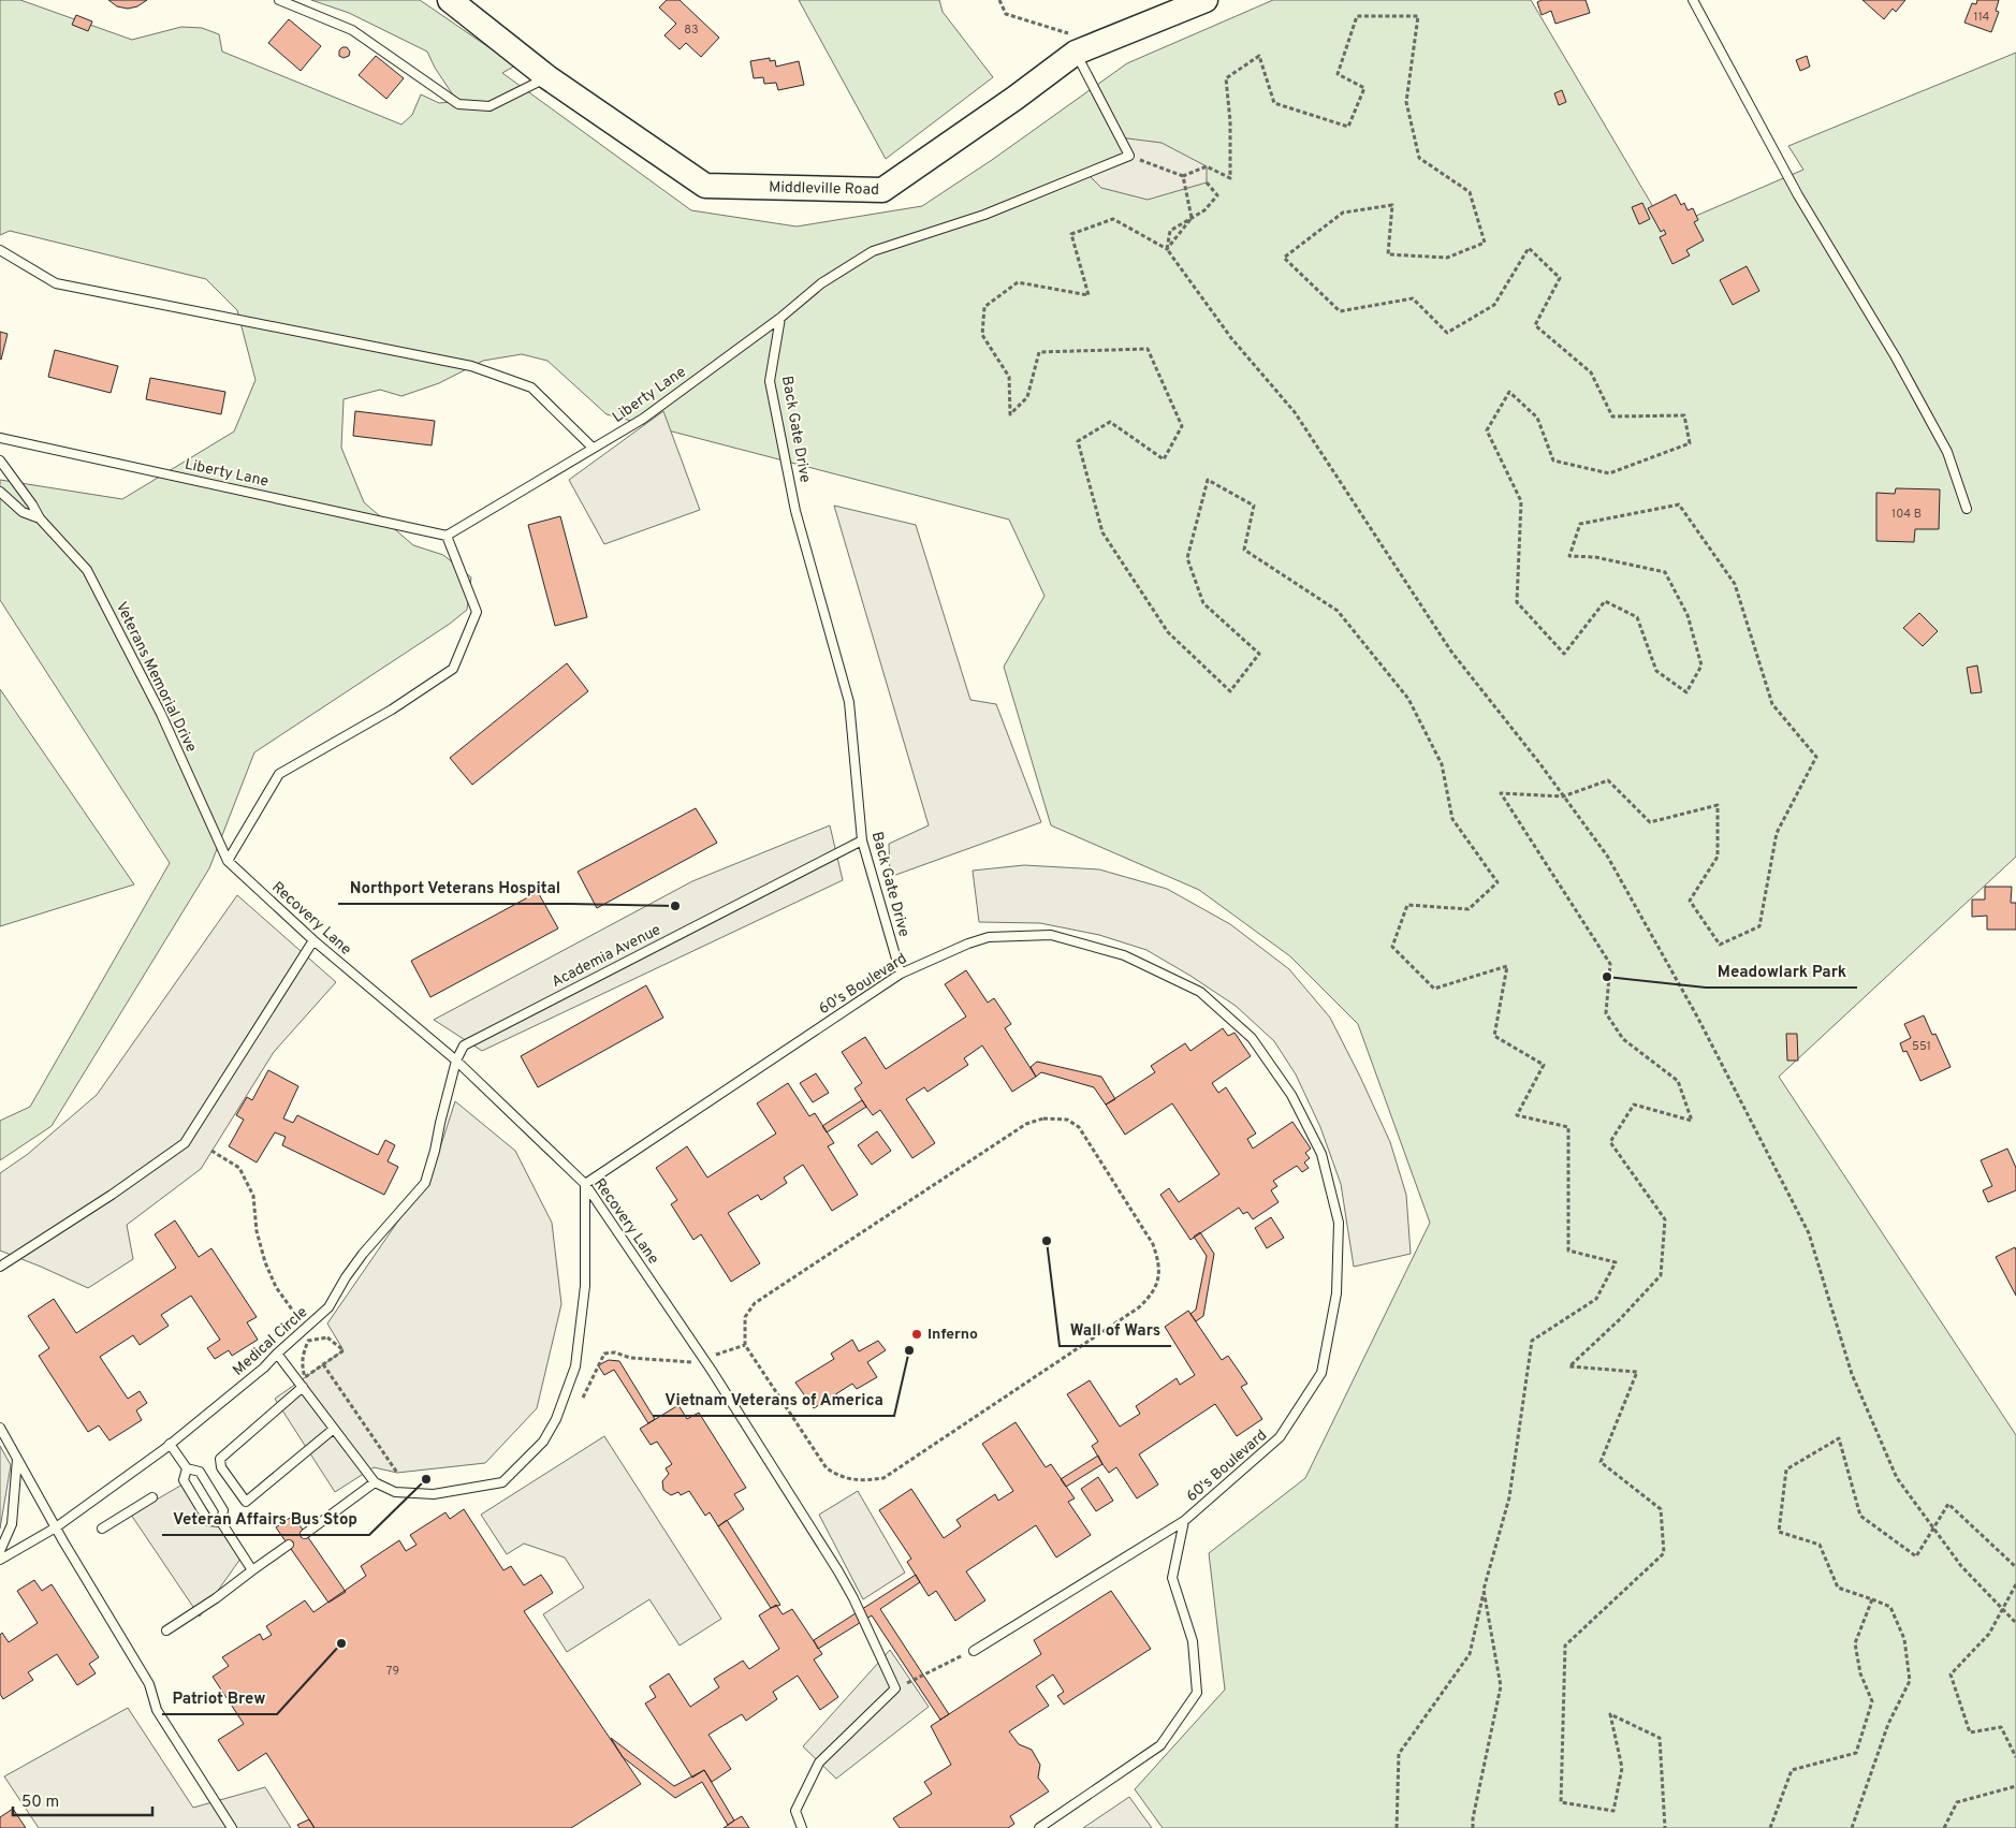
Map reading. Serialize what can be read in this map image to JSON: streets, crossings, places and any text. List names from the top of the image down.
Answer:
{
  "streets": {
    "street": ["Middleville Road"],
    "lane": [
      "Liberty Lane",
      "Back Gate Drive",
      "Veterans Memorial Drive",
      "Recovery Lane",
      "Academia Avenue",
      "60's Boulevard",
      "Medical Circle"
    ]
  },
  "crossings": [
    ["Liberty Lane", "Back Gate Drive"],
    ["Back Gate Drive", "Academia Avenue"],
    ["Back Gate Drive", "60's Boulevard"],
    ["Veterans Memorial Drive", "Recovery Lane"],
    ["Recovery Lane", "Academia Avenue"],
    ["Recovery Lane", "60's Boulevard"],
    ["Recovery Lane", "Medical Circle"],
    ["Academia Avenue", "Medical Circle"]
  ],
  "places": [
    "Northport Veterans Hospital",
    "Meadowlark Park",
    "Wall of Wars",
    "Inferno",
    "Vietnam Veterans of America",
    "Veteran Affairs Bus Stop",
    "Patriot Brew"
  ],
  "house_numbers": [
    "114",
    "83",
    "104 B",
    "551",
    "79"
  ],
  "scale_bar": "50 m"
}
